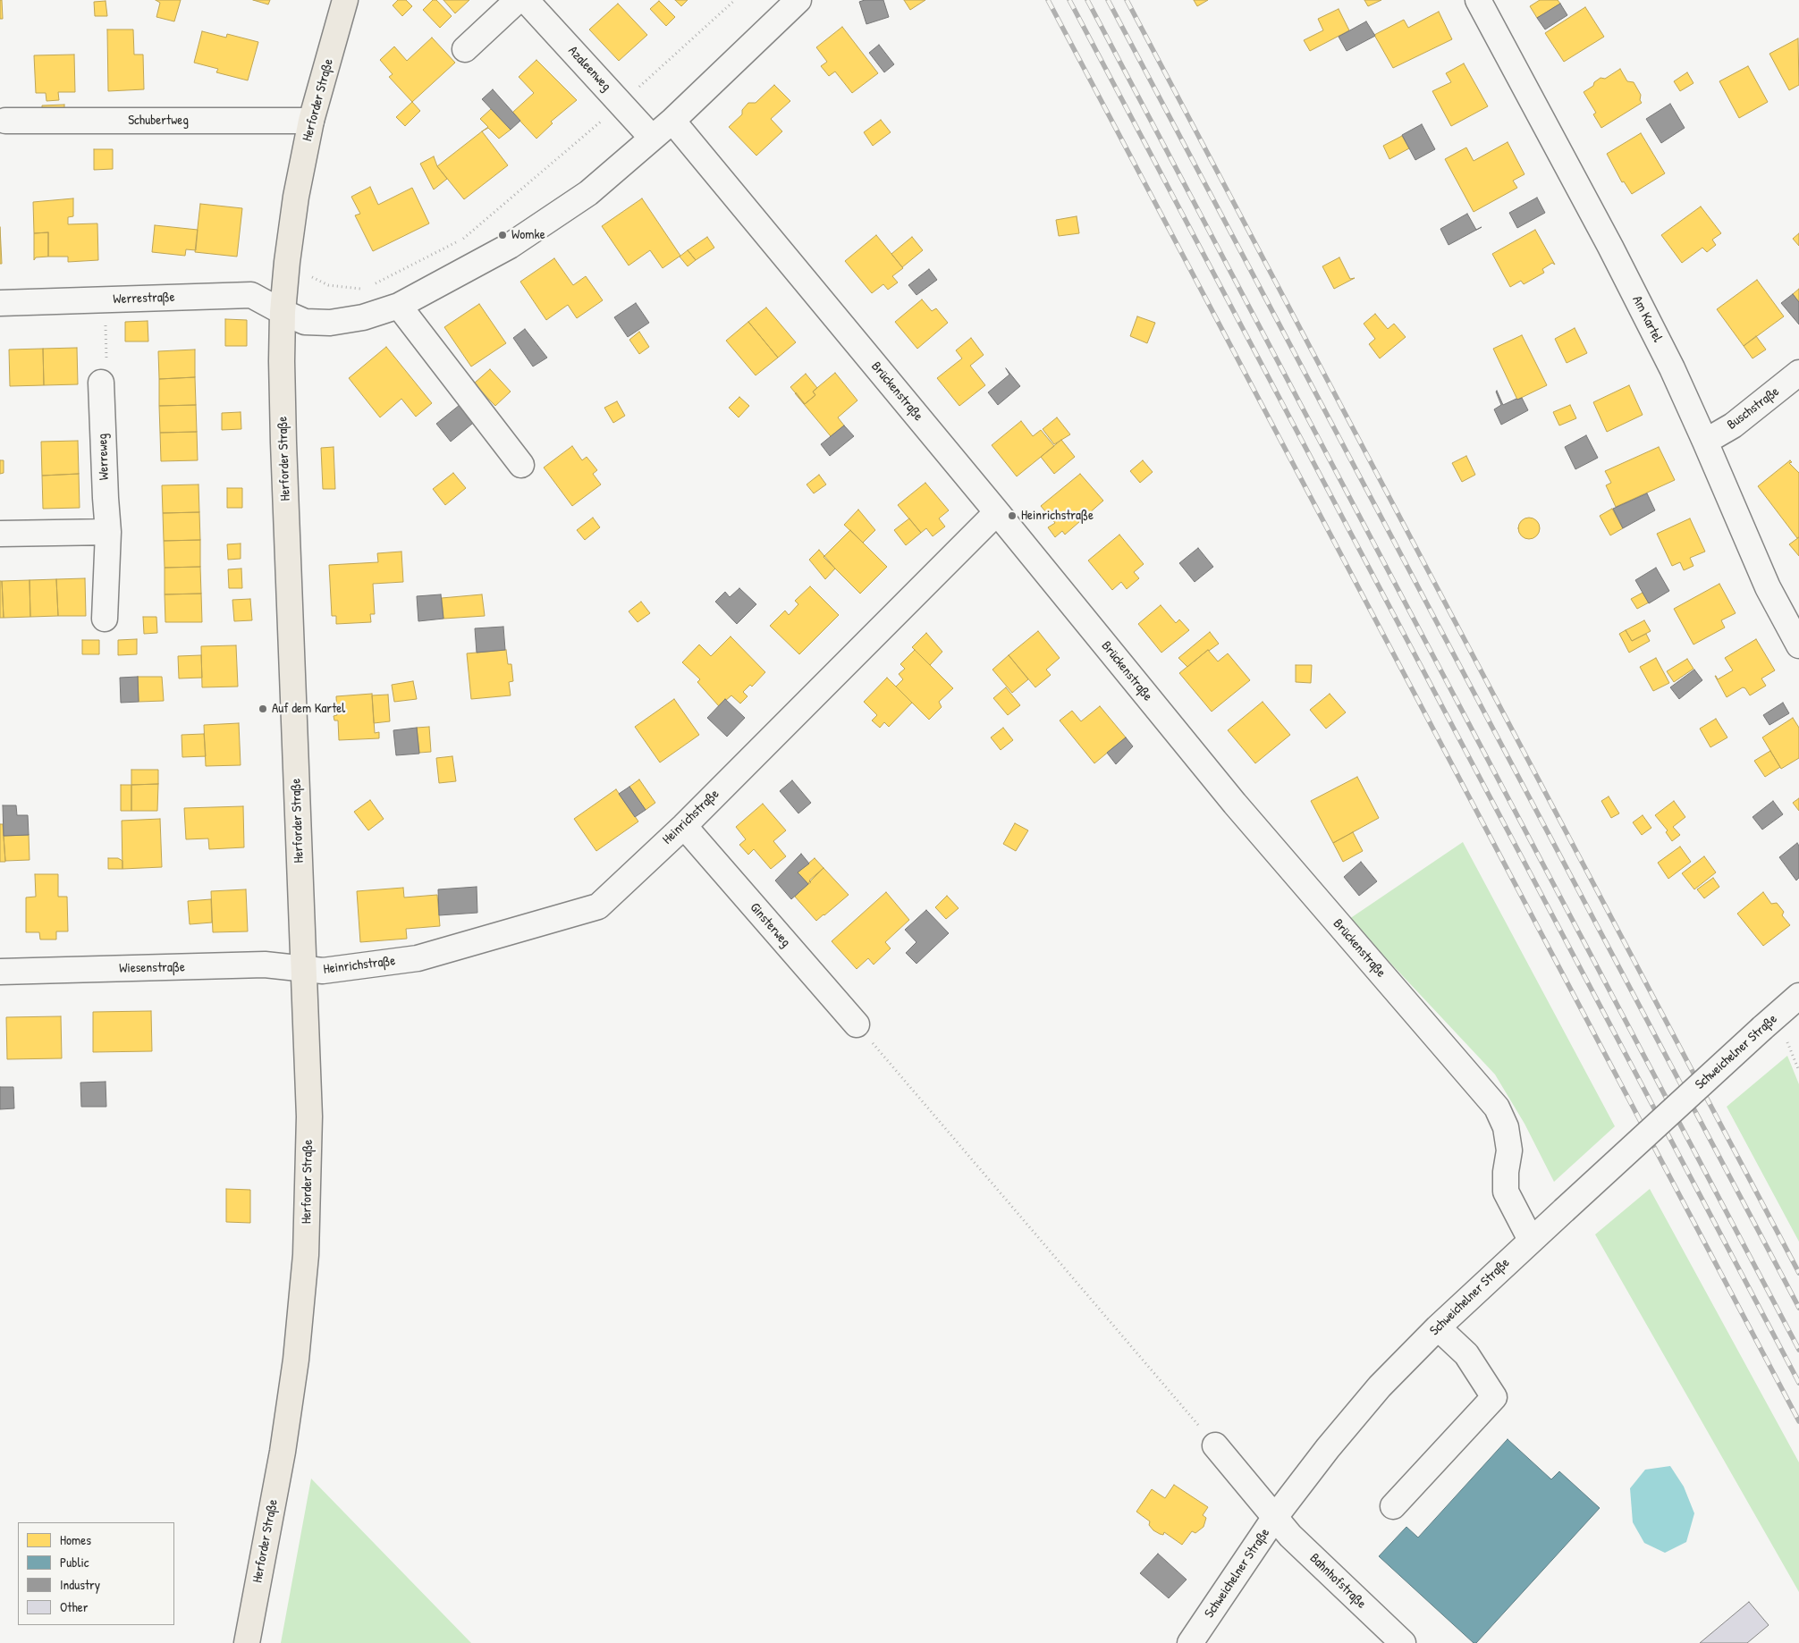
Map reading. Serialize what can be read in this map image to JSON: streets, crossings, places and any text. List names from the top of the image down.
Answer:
{
  "streets": {
    "main road": ["Herforder Straße"],
    "street": [
      "Azaleenweg",
      "Schubertweg",
      "Werrestraße",
      "Am Kartel",
      "Brückenstraße",
      "Buschstraße",
      "Werreweg",
      "Heinrichstraße",
      "Ginsterweg",
      "Wiesenstraße",
      "Schweichelner Straße",
      "Bahnhofstraße"
    ]
  },
  "crossings": [
    ["Herforder Straße", "Schubertweg"],
    ["Herforder Straße", "Werrestraße"],
    ["Herforder Straße", "Heinrichstraße"],
    ["Herforder Straße", "Wiesenstraße"],
    ["Am Kartel", "Buschstraße"],
    ["Brückenstraße", "Heinrichstraße"],
    ["Brückenstraße", "Schweichelner Straße"],
    ["Heinrichstraße", "Ginsterweg"],
    ["Heinrichstraße", "Wiesenstraße"],
    ["Schweichelner Straße", "Bahnhofstraße"]
  ],
  "places": ["Womke", "Heinrichstraße", "Auf dem Kartel"],
  "legend": [
    "Homes",
    "Public",
    "Industry",
    "Other"
  ]
}
